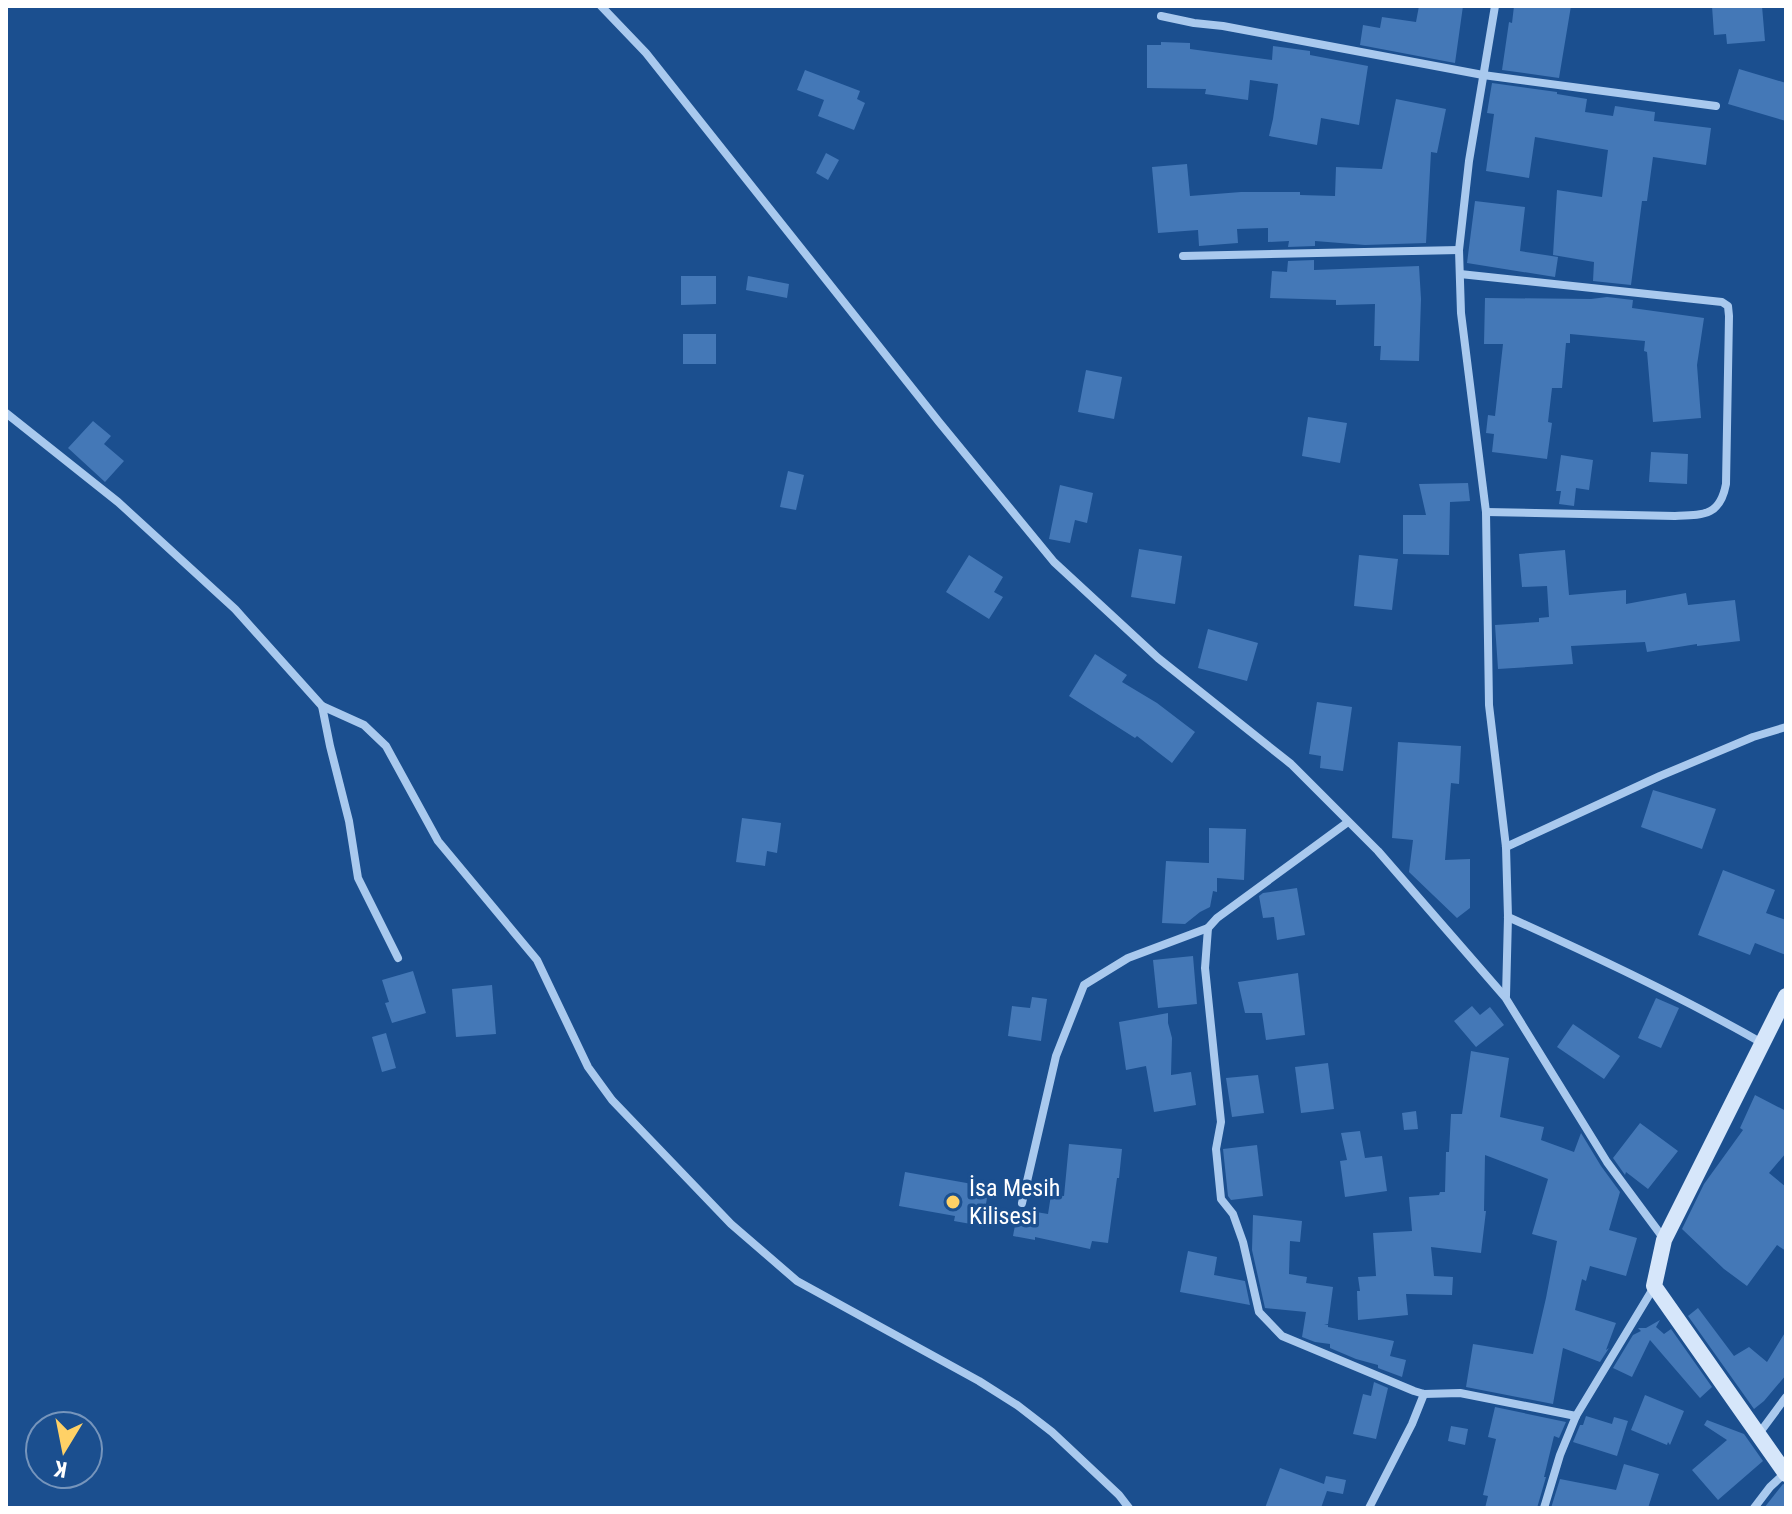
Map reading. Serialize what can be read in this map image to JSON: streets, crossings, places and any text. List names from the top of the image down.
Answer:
{
  "places": ["İsa Mesih Kilisesi"],
  "north": "bottom"
}
